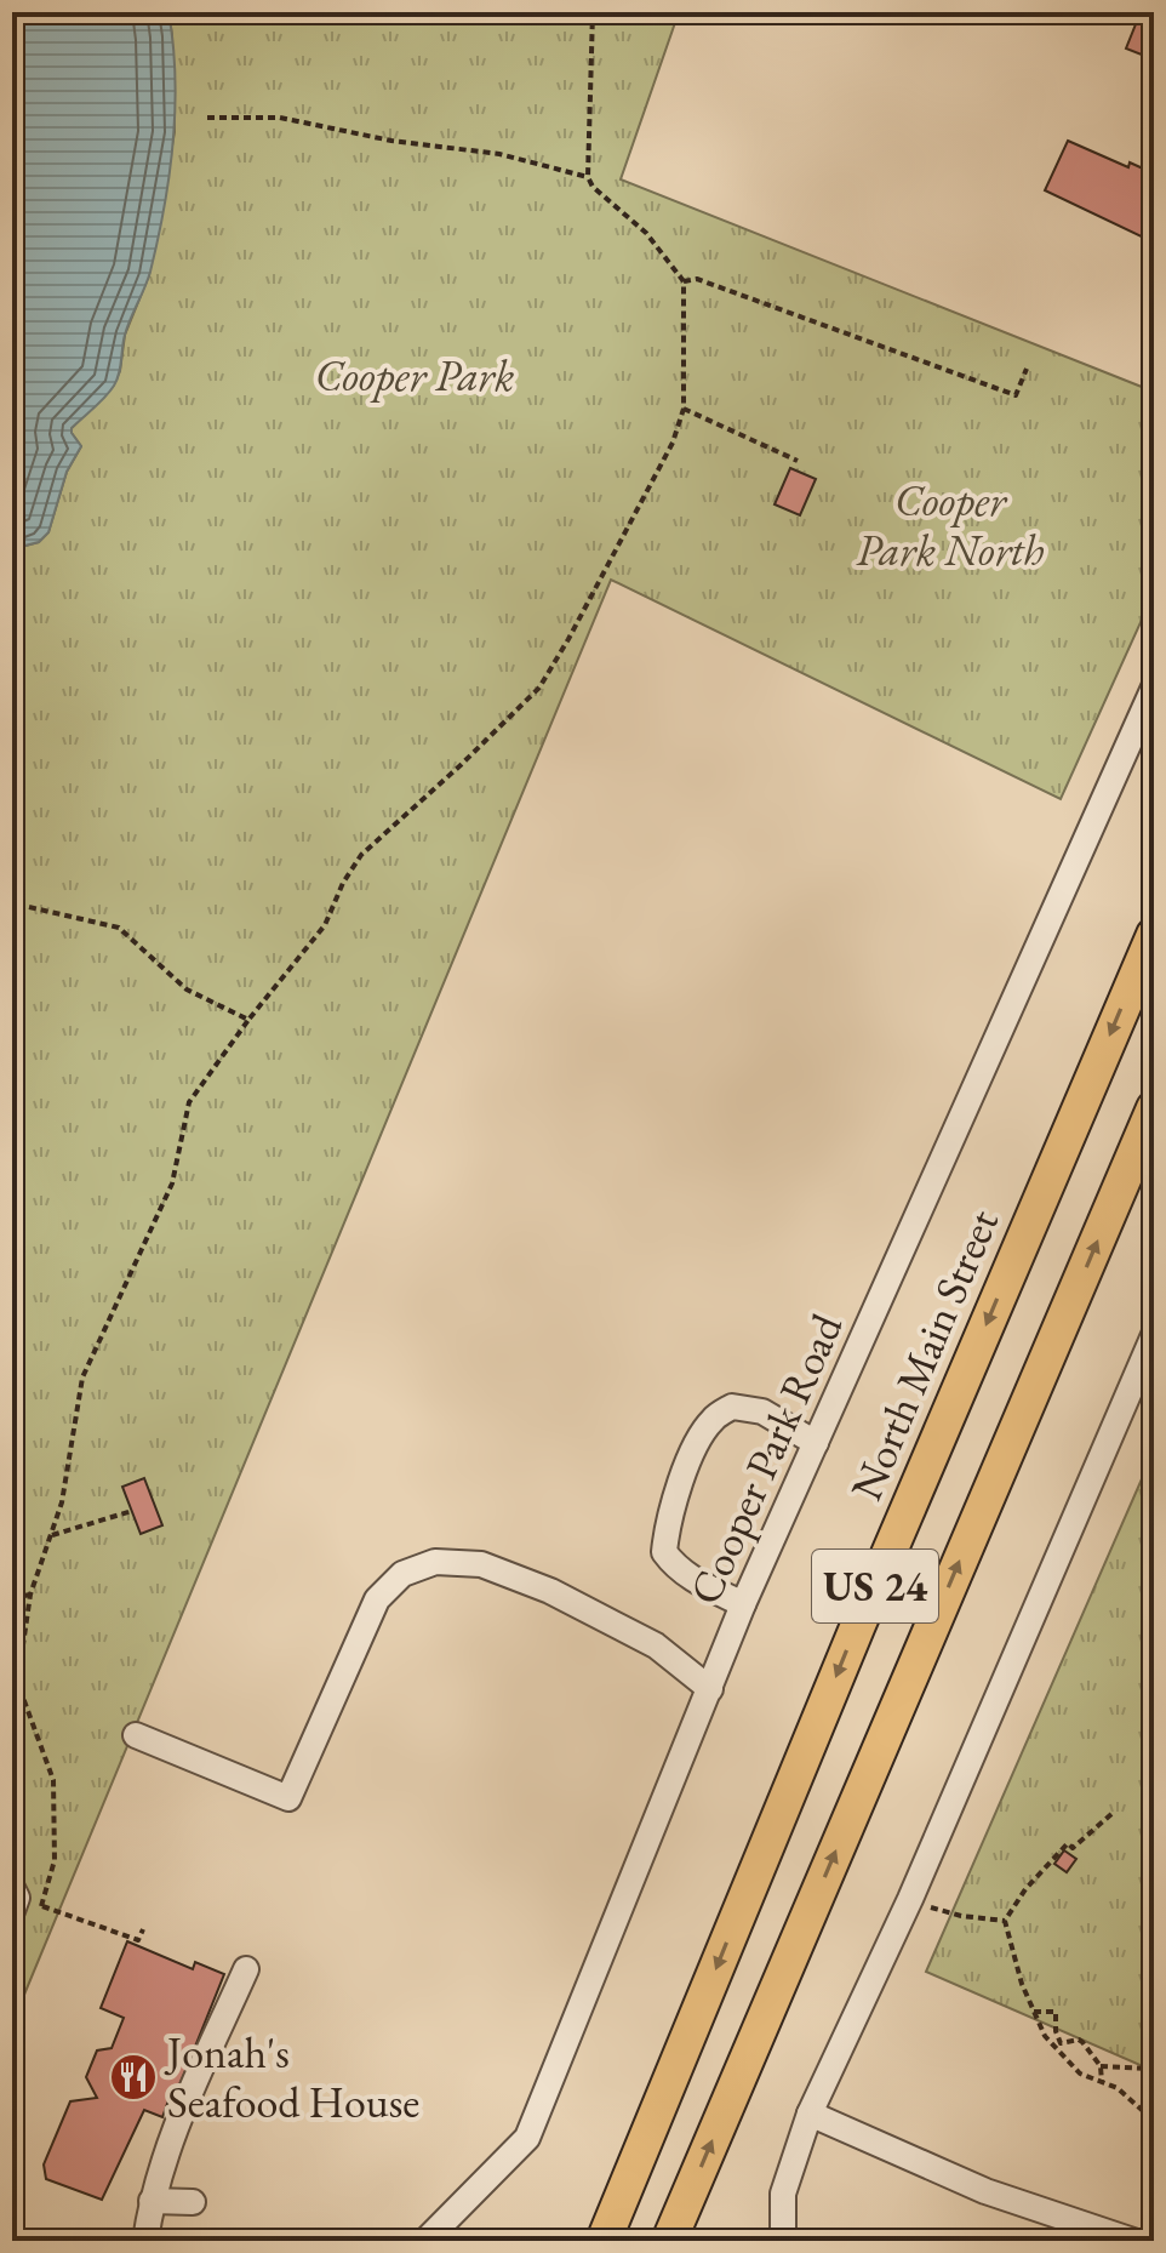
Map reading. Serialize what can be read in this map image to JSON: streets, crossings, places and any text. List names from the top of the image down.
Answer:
{
  "streets": {
    "highway": ["North Main Street", "US 24"],
    "street": ["Cooper Park Road"]
  },
  "parks": ["Cooper Park", "Cooper Park North"],
  "places": {
    "restaurant": ["Jonah's Seafood House"]
  }
}
